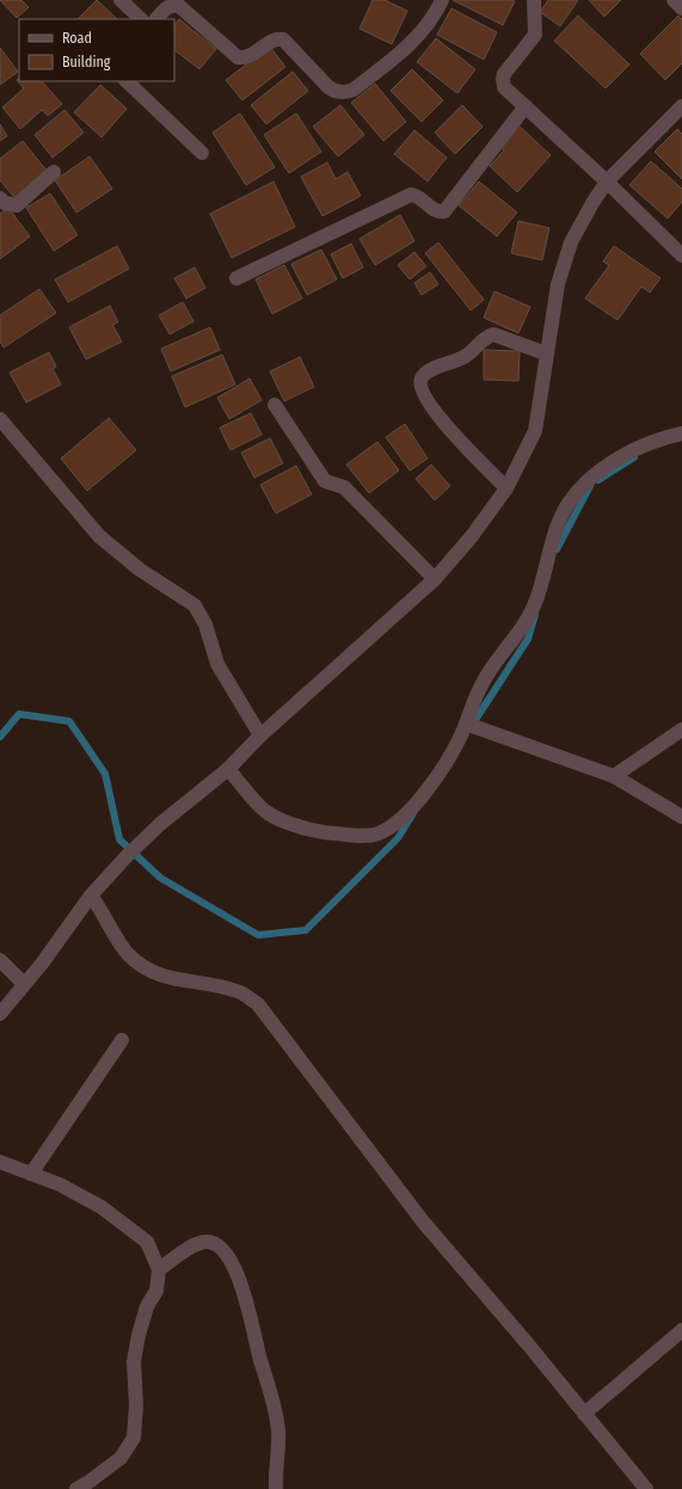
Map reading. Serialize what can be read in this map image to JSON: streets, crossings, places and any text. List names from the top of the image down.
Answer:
{
  "legend": ["Road", "Building"]
}
